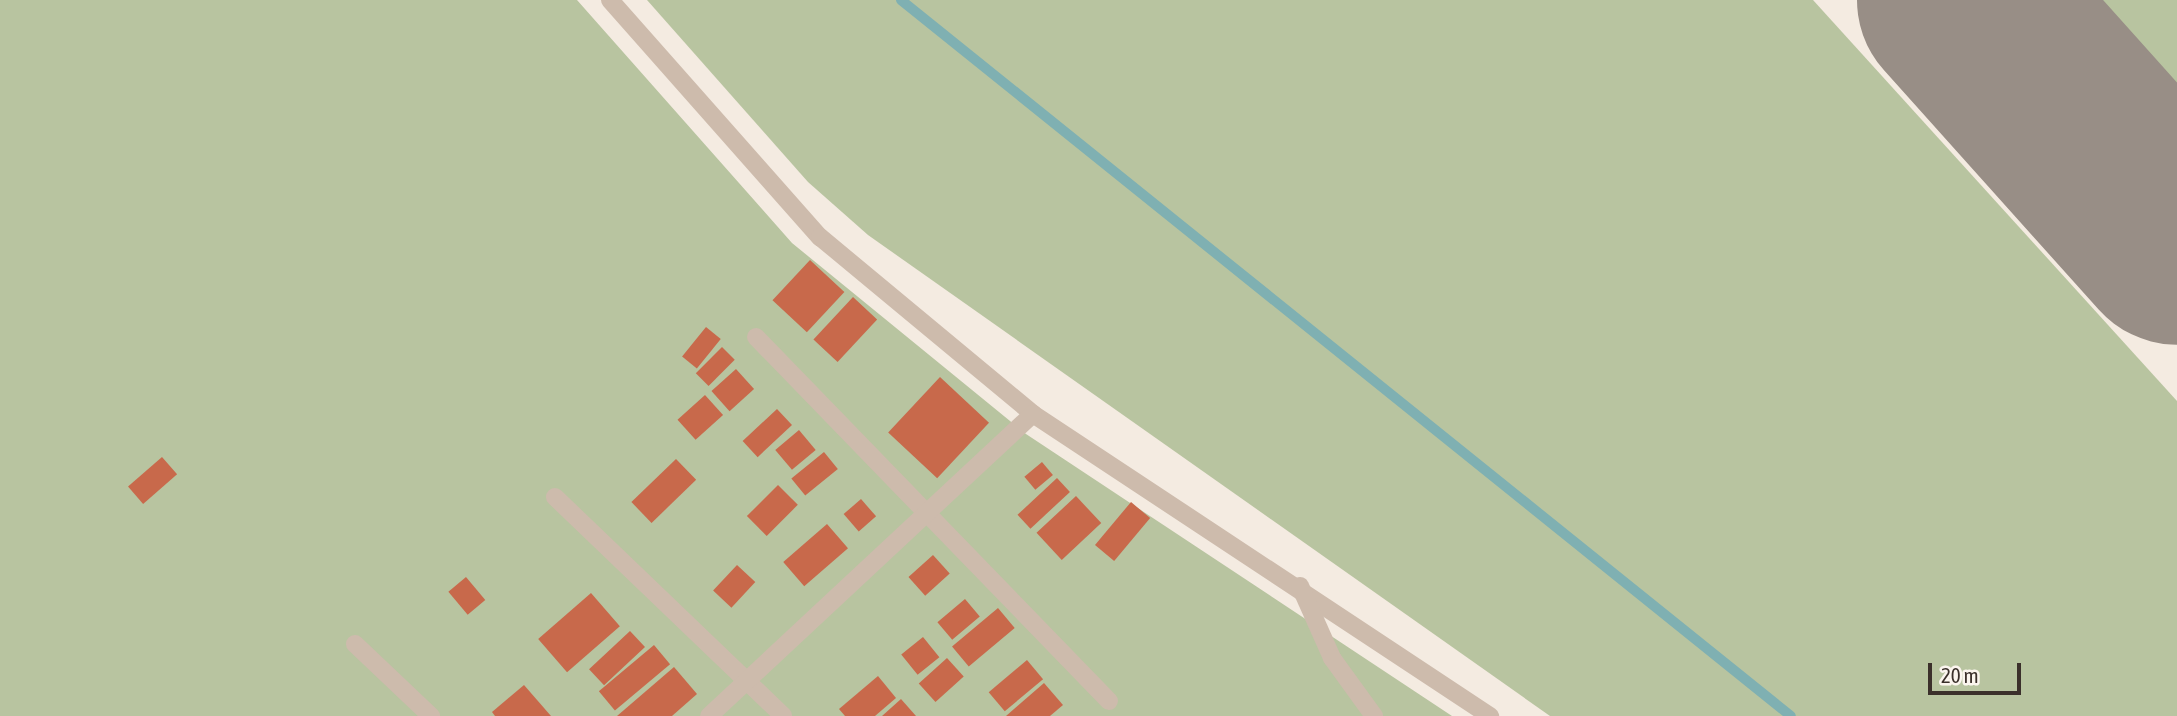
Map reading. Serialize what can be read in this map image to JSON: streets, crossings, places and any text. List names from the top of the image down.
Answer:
{
  "scale_bar": "20 m"
}
